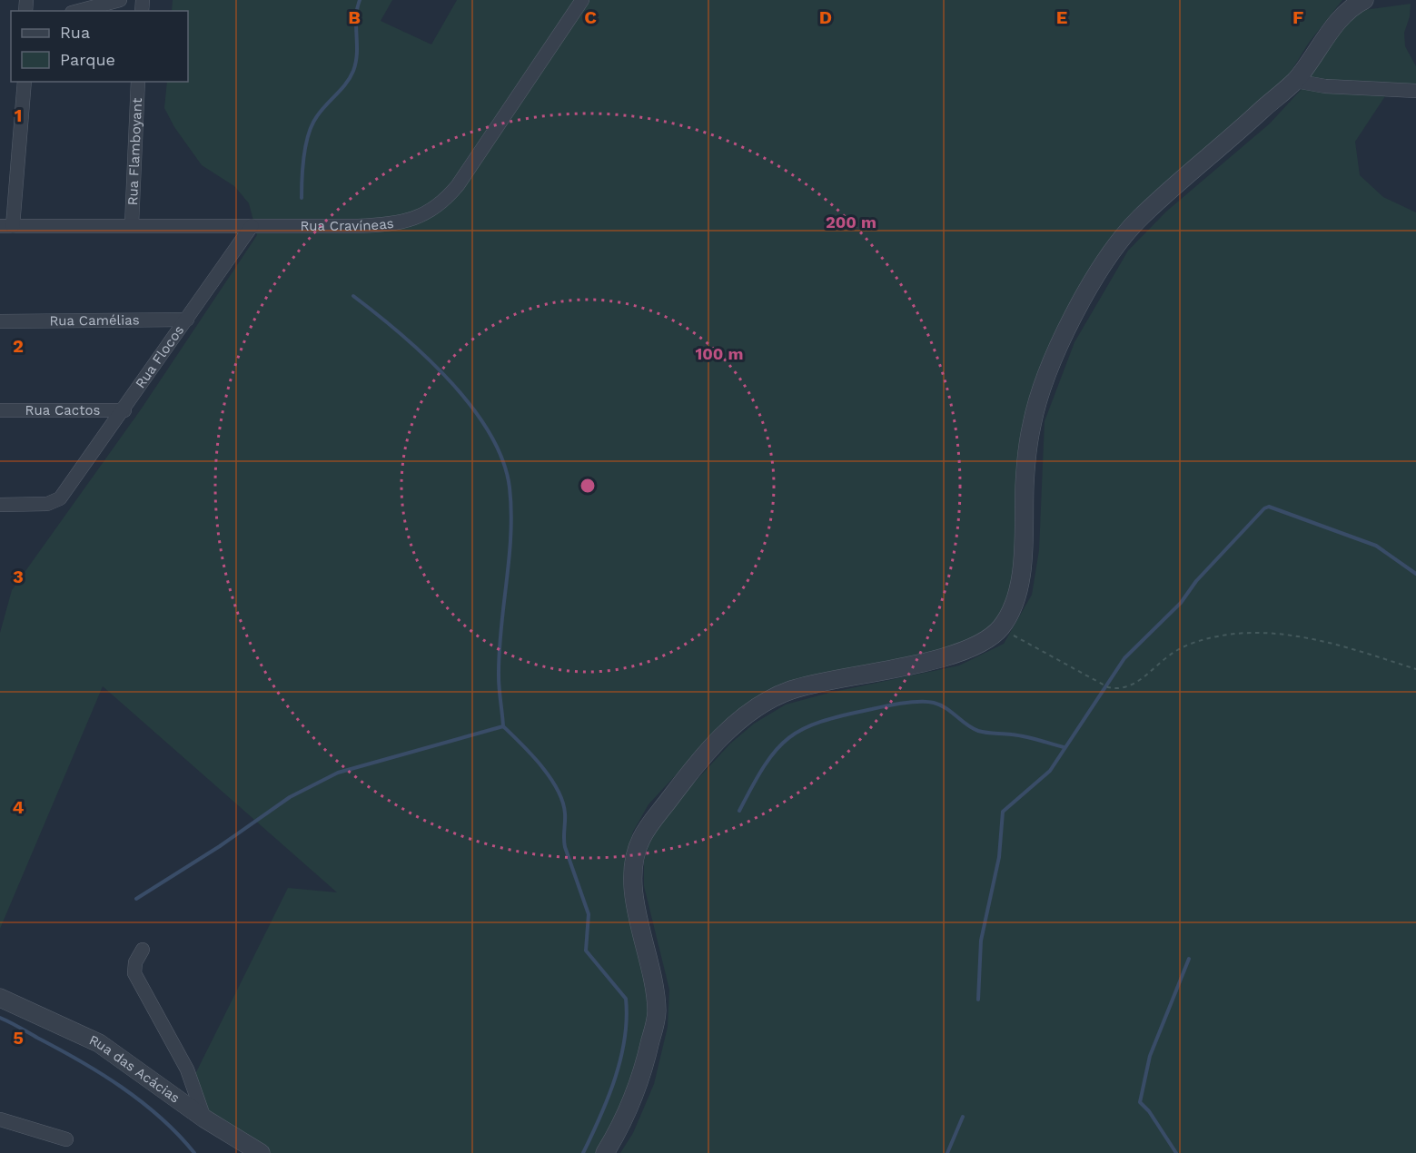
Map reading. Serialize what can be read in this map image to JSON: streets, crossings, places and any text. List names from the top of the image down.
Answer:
{
  "streets": {
    "street": [
      "Rua Flamboyant",
      "Rua Cravíneas",
      "Rua Camélias",
      "Rua Flocos",
      "Rua Cactos",
      "Rua das Acácias"
    ]
  },
  "crossings": [
    ["Rua Flamboyant", "Rua Cravíneas"],
    ["Rua Cravíneas", "Rua Flocos"],
    ["Rua Camélias", "Rua Flocos"],
    ["Rua Flocos", "Rua Cactos"]
  ],
  "legend": ["Rua", "Parque"],
  "grid": {
    "columns": [
      "B",
      "C",
      "D",
      "E",
      "F"
    ],
    "rows": [
      "1",
      "2",
      "3",
      "4",
      "5"
    ]
  },
  "rings": ["200 m", "100 m"]
}
